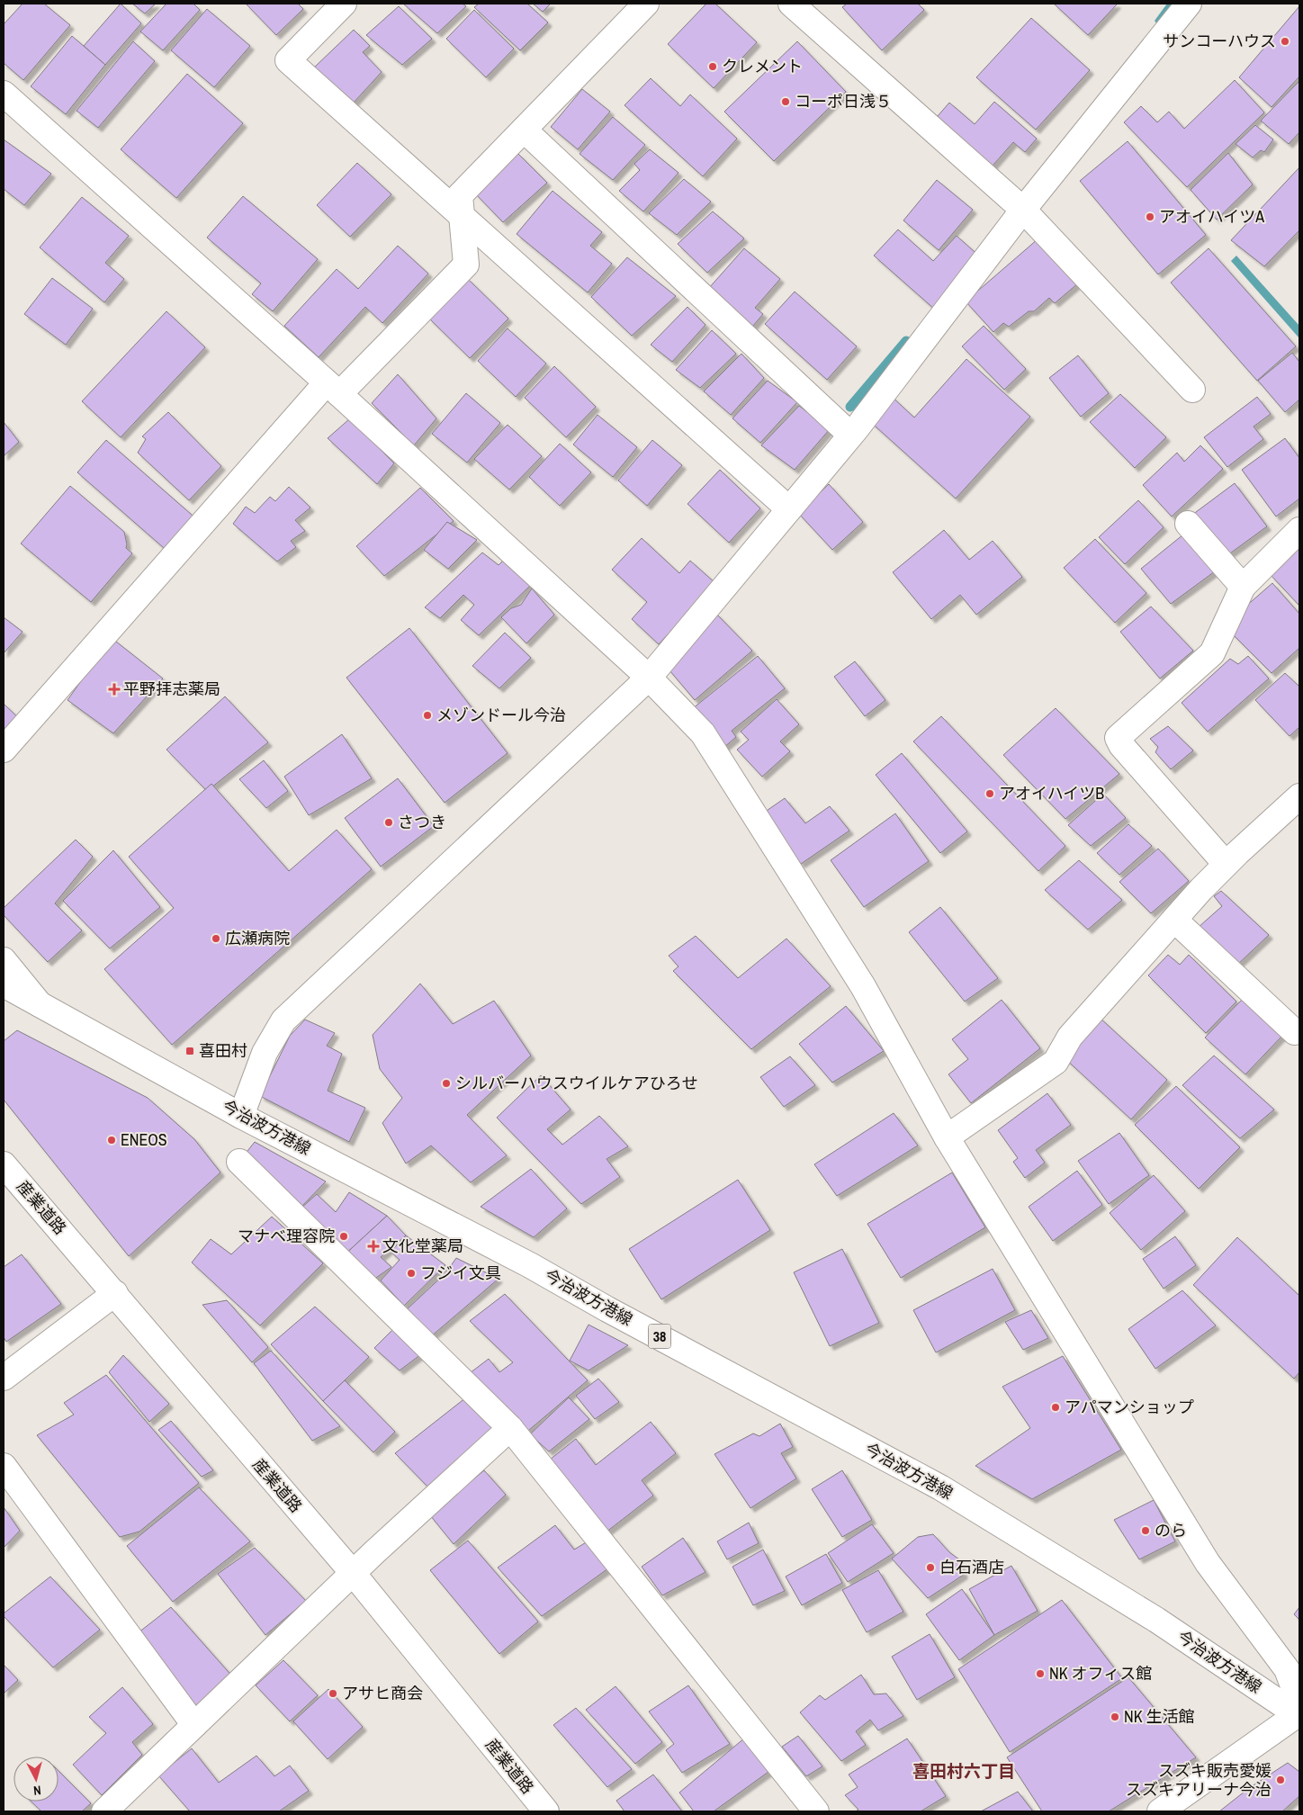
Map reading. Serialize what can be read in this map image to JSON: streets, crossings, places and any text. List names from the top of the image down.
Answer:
{
  "streets": {
    "street": ["今治波方港線", "産業道路", "38"]
  },
  "districts": ["喜田村六丁目"],
  "places": {
    "other": [
      "サンコーハウス",
      "クレメント",
      "コーポ日浅５",
      "アオイハイツA",
      "メゾンドール今治",
      "アオイハイツB",
      "さつき",
      "広瀬病院",
      "シルバーハウスウイルケアひろせ",
      "ENEOS",
      "マナベ理容院",
      "フジイ文具",
      "アパマンショップ",
      "のら",
      "白石酒店",
      "NK オフィス館",
      "アサヒ商会",
      "NK 生活館",
      "スズキ販売愛媛 スズキアリーナ今治"
    ],
    "health": ["平野拝志薬局", "文化堂薬局"],
    "transit": ["喜田村"]
  },
  "north": "bottom"
}
